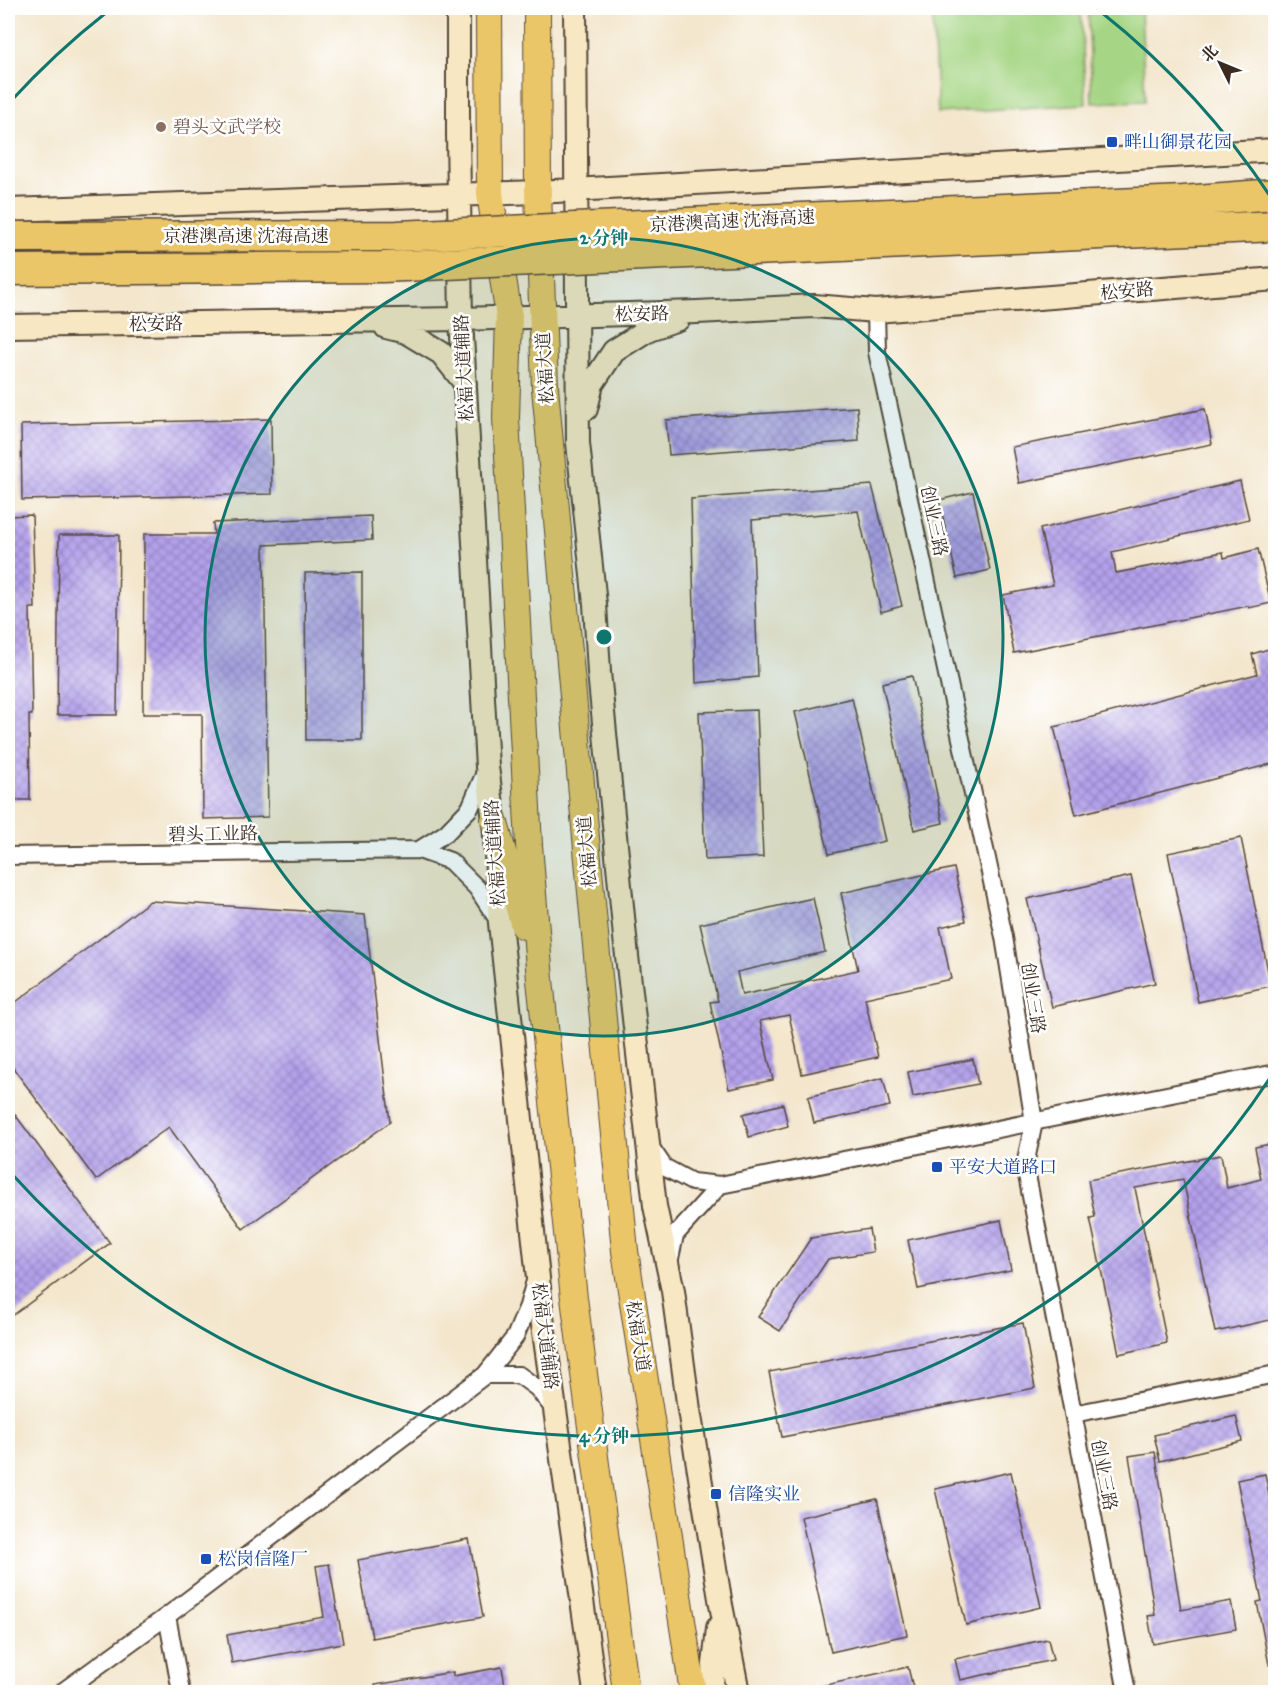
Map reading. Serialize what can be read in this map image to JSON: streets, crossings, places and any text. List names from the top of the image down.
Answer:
{
  "streets": {
    "highway": ["京港澳高速 沈海高速"],
    "main road": ["松安路", "松福大道辅路", "松福大道"],
    "street": ["创业三路", "碧头工业路"]
  },
  "crossings": [
    ["松安路", "松福大道辅路"],
    ["松安路", "松福大道"],
    ["松安路", "创业三路"]
  ],
  "places": {
    "other": ["碧头文武学校"],
    "transit": [
      "畔山御景花园",
      "平安大道路口",
      "信隆实业",
      "松岗信隆厂"
    ]
  },
  "north": "top left",
  "rings": ["2 分钟", "4 分钟"]
}
